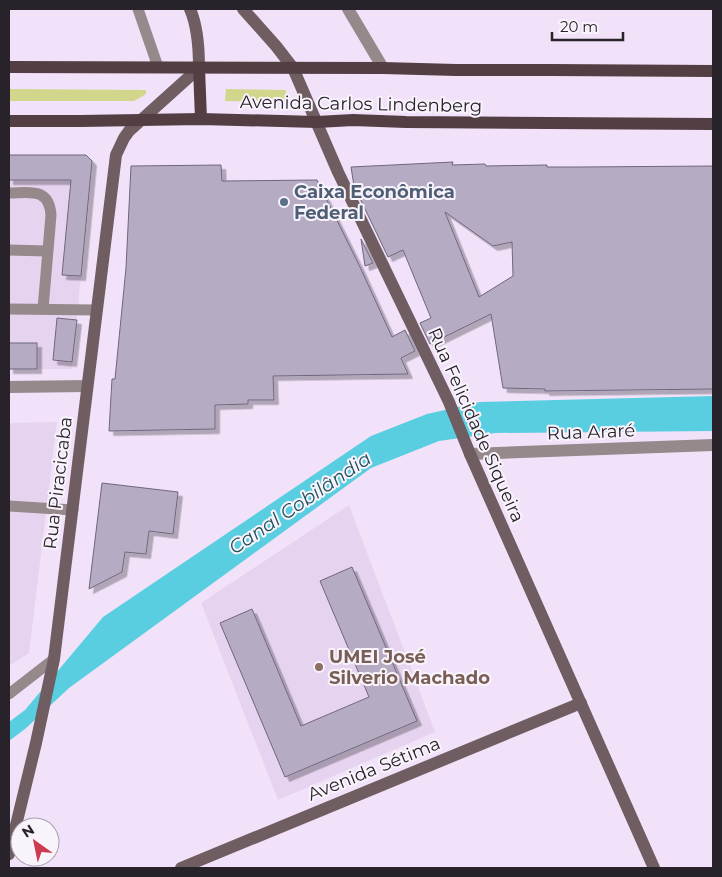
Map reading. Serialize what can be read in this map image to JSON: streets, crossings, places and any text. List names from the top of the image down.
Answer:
{
  "streets": {
    "main road": ["Avenida Carlos Lindenberg"],
    "street": [
      "Rua Felicidade Siqueira",
      "Rua Araré",
      "Rua Piracicaba",
      "Avenida Sétima"
    ]
  },
  "crossings": [
    ["Avenida Carlos Lindenberg", "Rua Felicidade Siqueira"],
    ["Avenida Carlos Lindenberg", "Rua Piracicaba"],
    ["Rua Felicidade Siqueira", "Rua Araré"],
    ["Rua Felicidade Siqueira", "Avenida Sétima"]
  ],
  "water": ["Canal Cobilândia"],
  "places": ["Caixa Econômica Federal", "UMEI José Silverio Machado"],
  "scale_bar": "20 m",
  "north": "top left"
}
